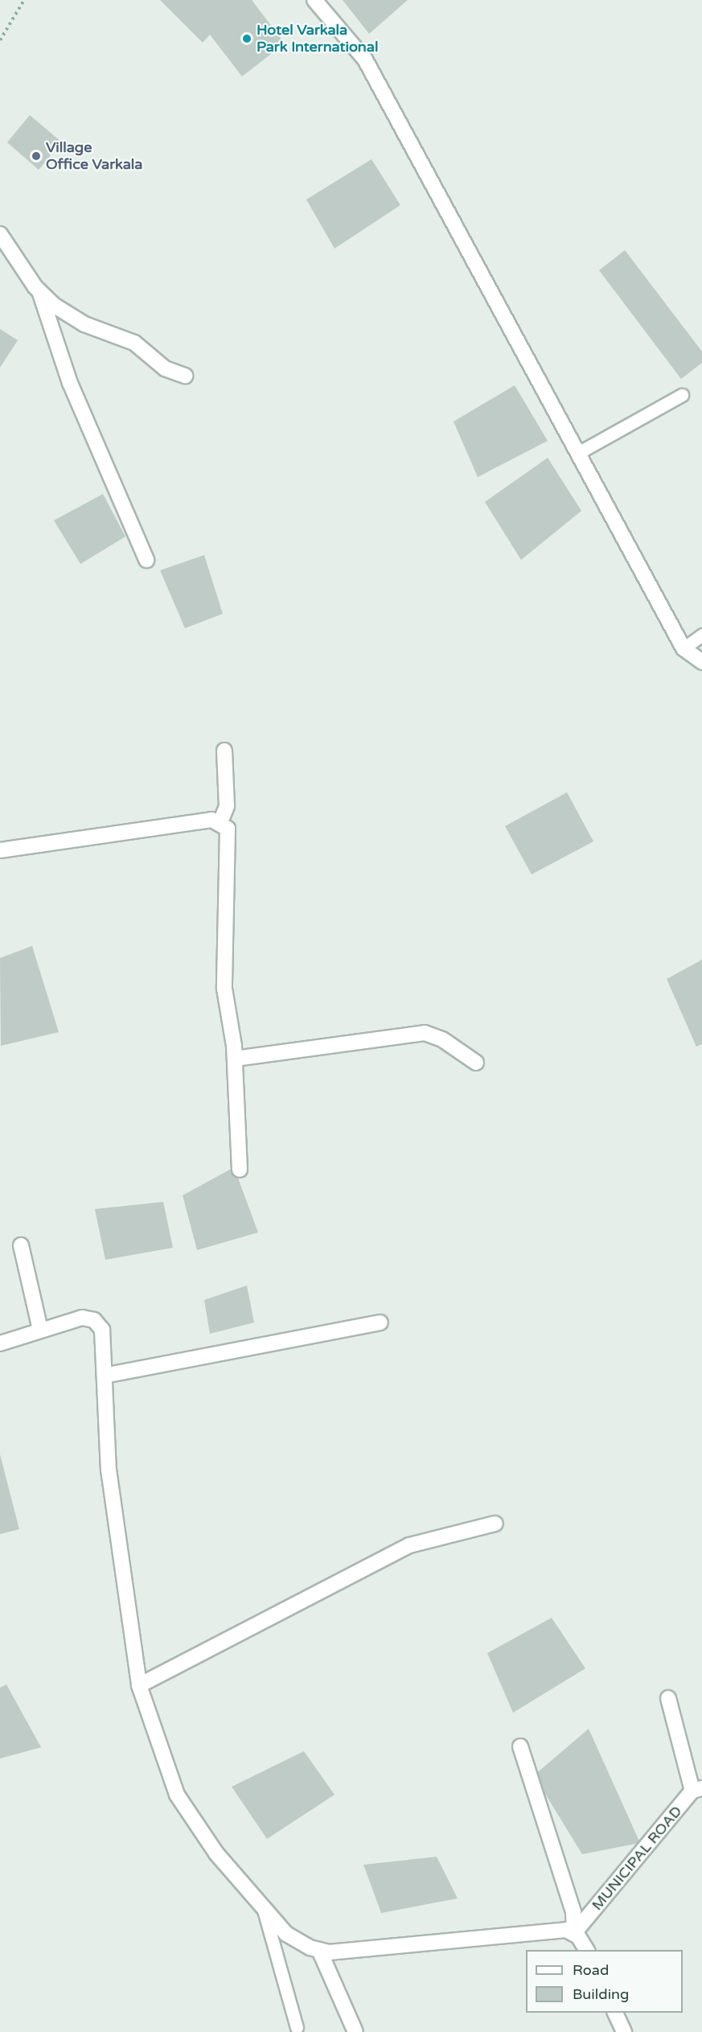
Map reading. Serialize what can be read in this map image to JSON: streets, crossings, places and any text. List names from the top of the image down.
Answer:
{
  "streets": {
    "street": ["MUNICIPAL ROAD"]
  },
  "places": ["Hotel Varkala Park International", "Village Office Varkala"],
  "legend": ["Road", "Building"]
}
